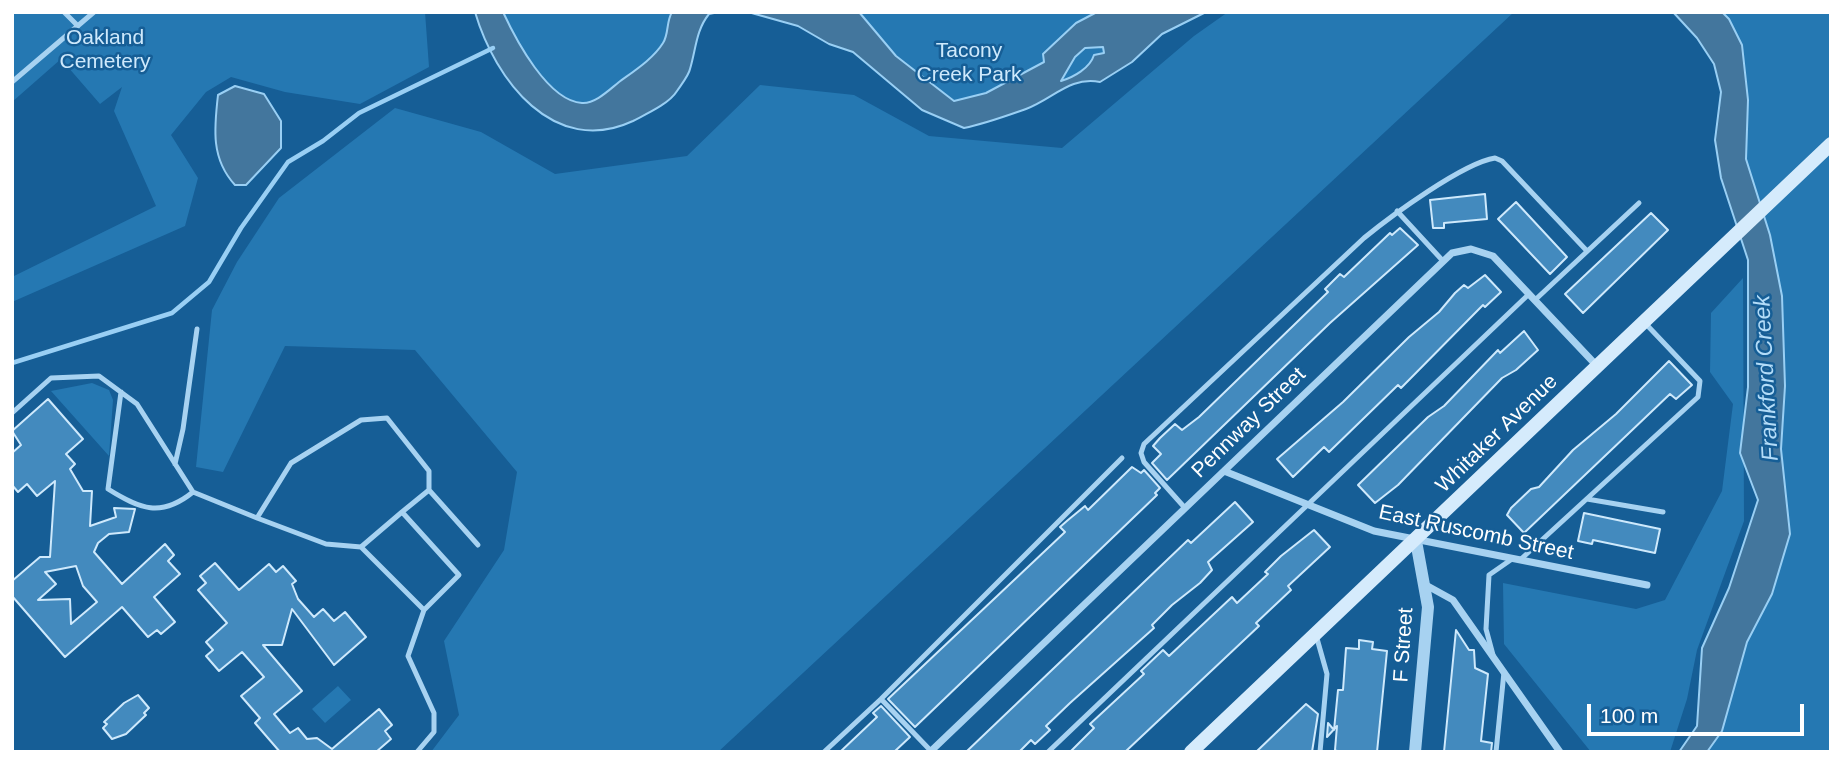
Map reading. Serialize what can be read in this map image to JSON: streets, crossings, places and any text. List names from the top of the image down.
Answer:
{
  "streets": {
    "main road": ["Whitaker Avenue"],
    "street": ["Pennway Street", "East Ruscomb Street", "F Street"]
  },
  "crossings": [
    ["Pennway Street", "Whitaker Avenue"],
    ["Pennway Street", "East Ruscomb Street"],
    ["Whitaker Avenue", "East Ruscomb Street"],
    ["Whitaker Avenue", "F Street"],
    ["East Ruscomb Street", "F Street"]
  ],
  "water": ["Frankford Creek"],
  "parks": ["Oakland Cemetery", "Tacony Creek Park"],
  "scale_bar": "100 m"
}
